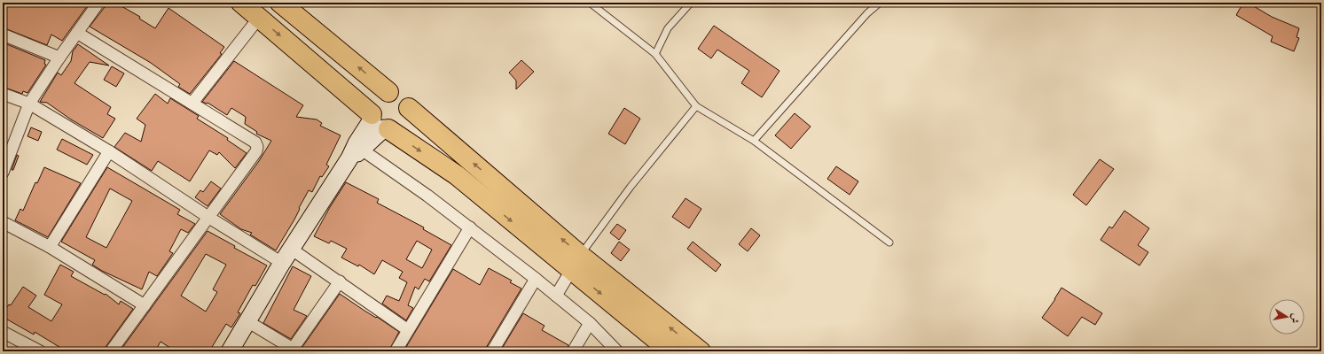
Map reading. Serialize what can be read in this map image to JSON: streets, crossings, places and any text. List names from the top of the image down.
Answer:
{
  "north": "right"
}
